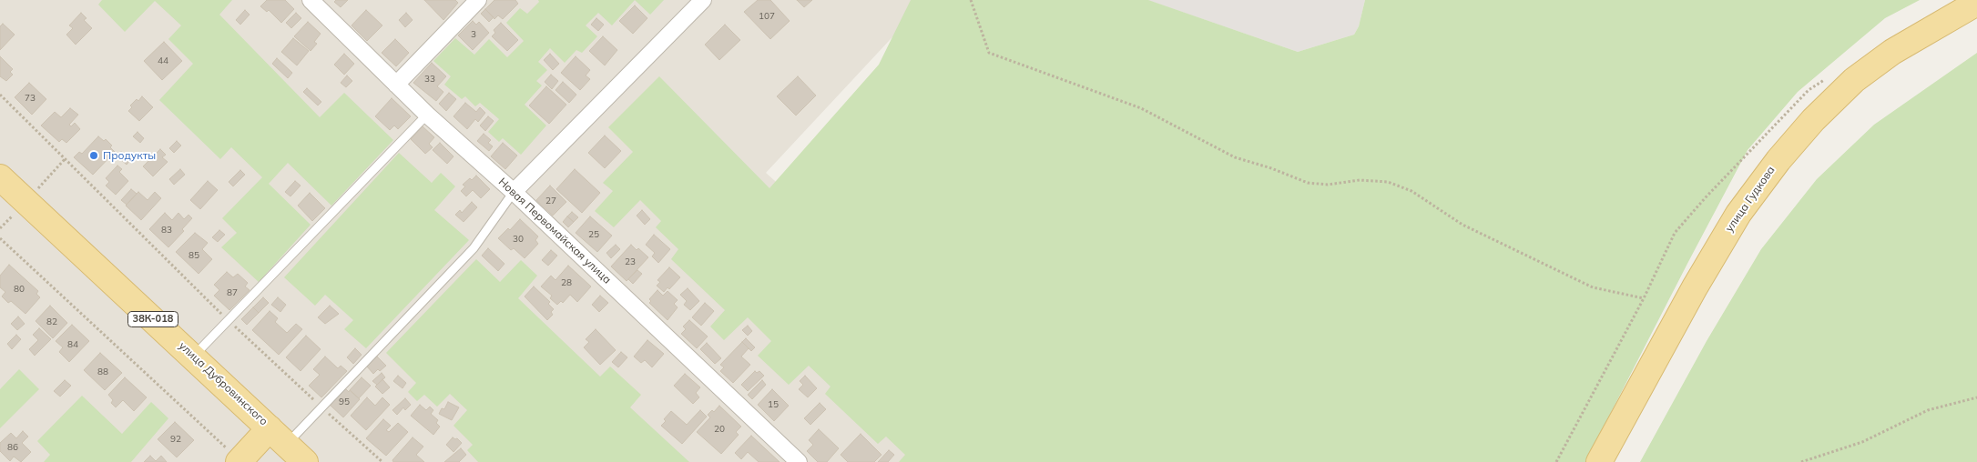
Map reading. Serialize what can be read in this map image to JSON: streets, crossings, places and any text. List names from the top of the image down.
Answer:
{
  "streets": {
    "main road": ["улица Гудкова", "38К-018", "улица Дубровинского"],
    "street": ["Новая Первомайская улица"]
  },
  "places": ["Продукты"],
  "house_numbers": [
    "107",
    "3",
    "44",
    "33",
    "73",
    "27",
    "83",
    "25",
    "30",
    "85",
    "23",
    "28",
    "80",
    "87",
    "82",
    "84",
    "88",
    "95",
    "15",
    "20",
    "92",
    "86"
  ]
}
